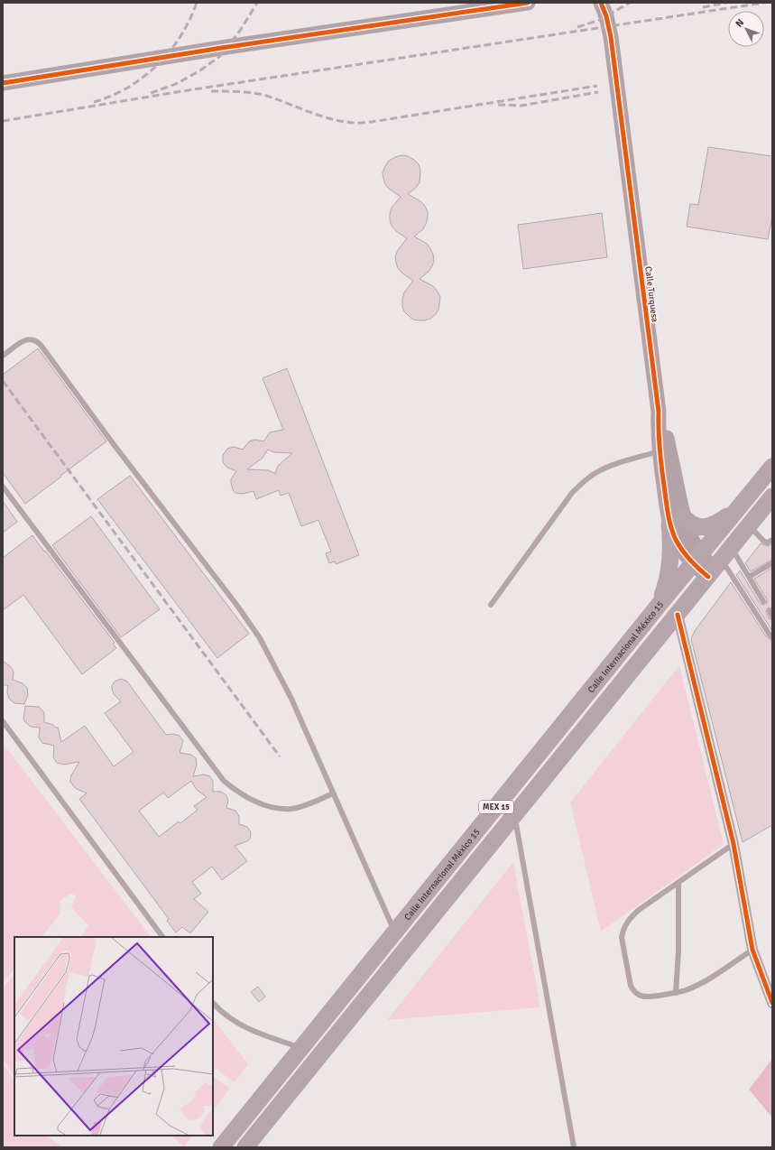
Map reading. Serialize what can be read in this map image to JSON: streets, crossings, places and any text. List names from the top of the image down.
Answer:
{
  "streets": {
    "main road": ["Calle Internacional México 15", "MEX 15"],
    "street": ["Calle Turquesa"]
  },
  "crossings": [
    ["Calle Turquesa", "Calle Internacional México 15"],
    ["Calle Turquesa", "MEX 15"]
  ],
  "north": "top left"
}
